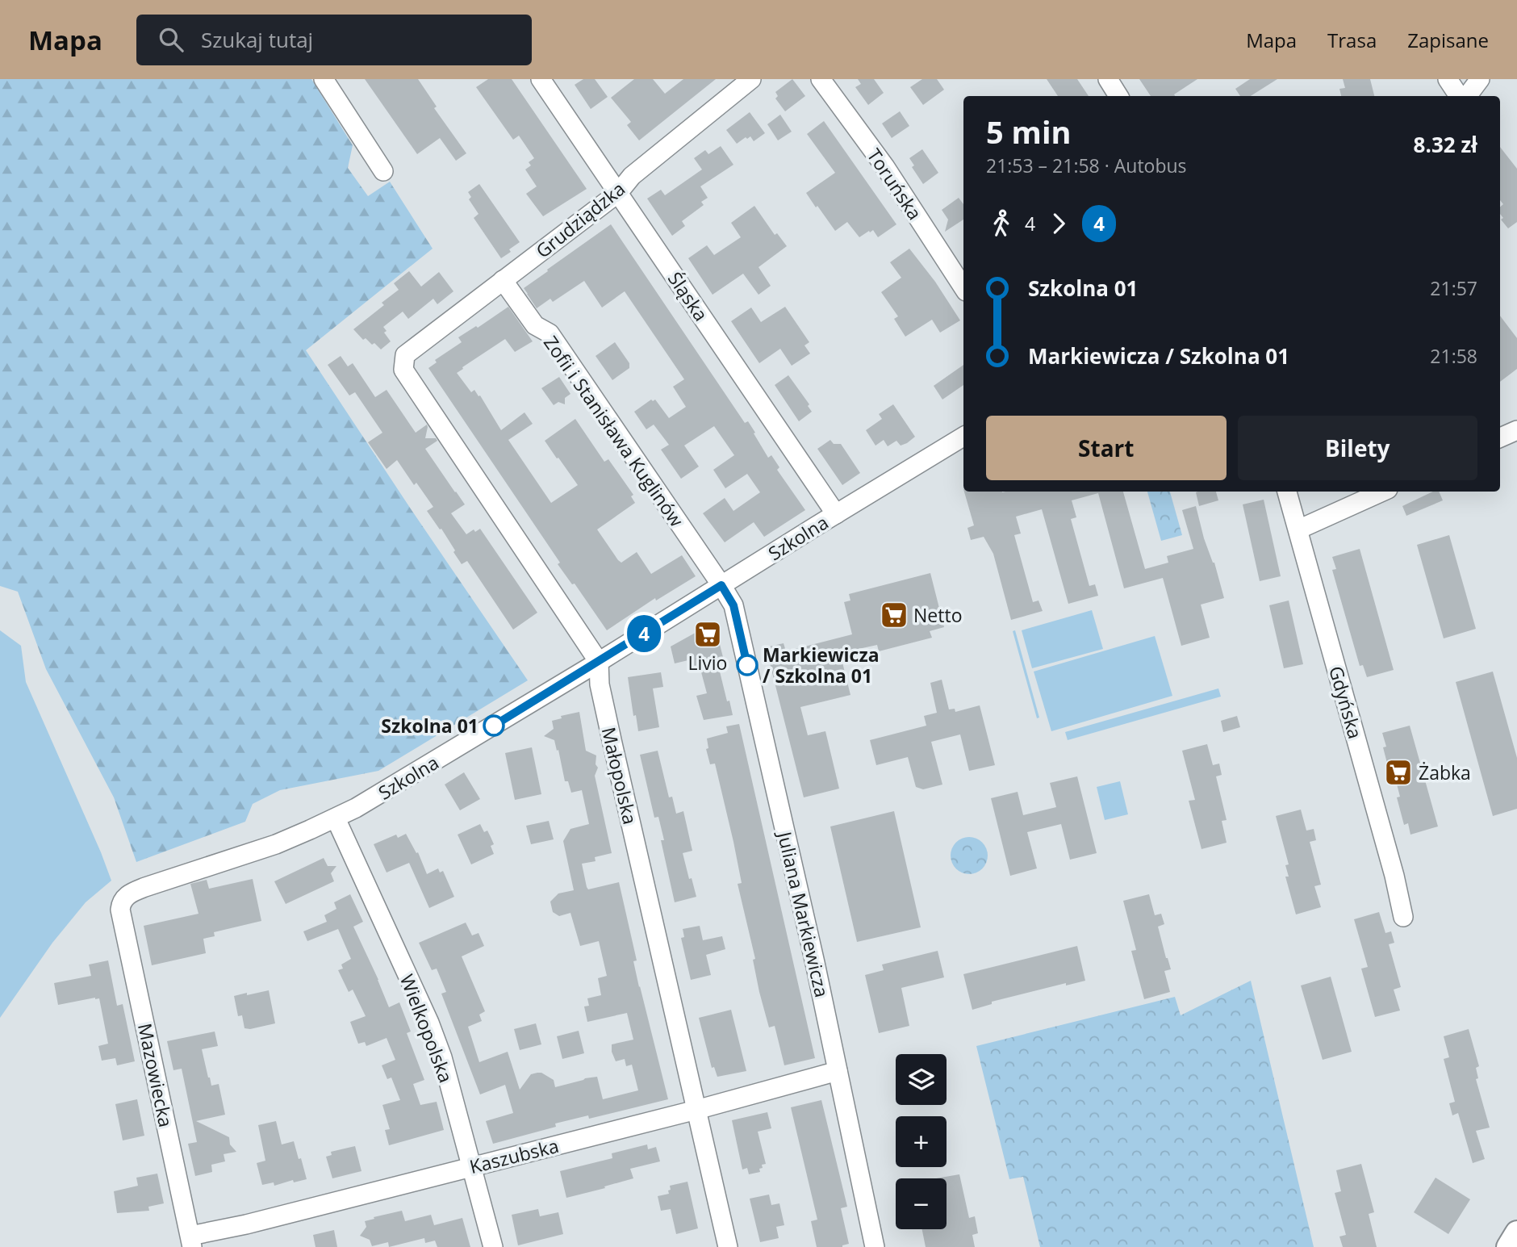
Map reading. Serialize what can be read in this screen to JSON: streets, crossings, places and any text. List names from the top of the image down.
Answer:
{
  "streets": {
    "street": [
      "Toruńska",
      "Grudziądzka",
      "Śląska",
      "Zofii i Stanisława Kuglinów",
      "Szkolna",
      "Gdyńska",
      "Małopolska",
      "Juliana Markiewicza",
      "Wielkopolska",
      "Mazowiecka",
      "Kaszubska"
    ]
  },
  "crossings": [
    ["Grudziądzka", "Śląska"],
    ["Grudziądzka", "Zofii i Stanisława Kuglinów"],
    ["Grudziądzka", "Małopolska"],
    ["Śląska", "Szkolna"],
    ["Zofii i Stanisława Kuglinów", "Szkolna"],
    ["Zofii i Stanisława Kuglinów", "Juliana Markiewicza"],
    ["Szkolna", "Małopolska"],
    ["Szkolna", "Juliana Markiewicza"],
    ["Szkolna", "Wielkopolska"],
    ["Szkolna", "Mazowiecka"],
    ["Małopolska", "Kaszubska"],
    ["Juliana Markiewicza", "Kaszubska"],
    ["Wielkopolska", "Kaszubska"],
    ["Mazowiecka", "Kaszubska"]
  ],
  "places": {
    "supermarket": ["Netto", "Livio", "Żabka"],
    "other": ["Markiewicza / Szkolna 01", "Szkolna 01"]
  },
  "lines": ["bus line 4"],
  "page": {
    "header": "Mapa",
    "search": "Szukaj tutaj",
    "nav": ["Mapa", "Trasa", "Zapisane"],
    "on_map": "4",
    "heading": ["5 min", "21:53 – 21:58 · Autobus", "8.32 zł"],
    "legs": ["4", "4"],
    "list": [
      {
        "name": "Szkolna 01",
        "value": "21:57"
      },
      {
        "name": "Markiewicza / Szkolna 01",
        "value": "21:58"
      }
    ],
    "buttons": ["Start", "Bilety"],
    "map_buttons": ["+", "−"]
  }
}
